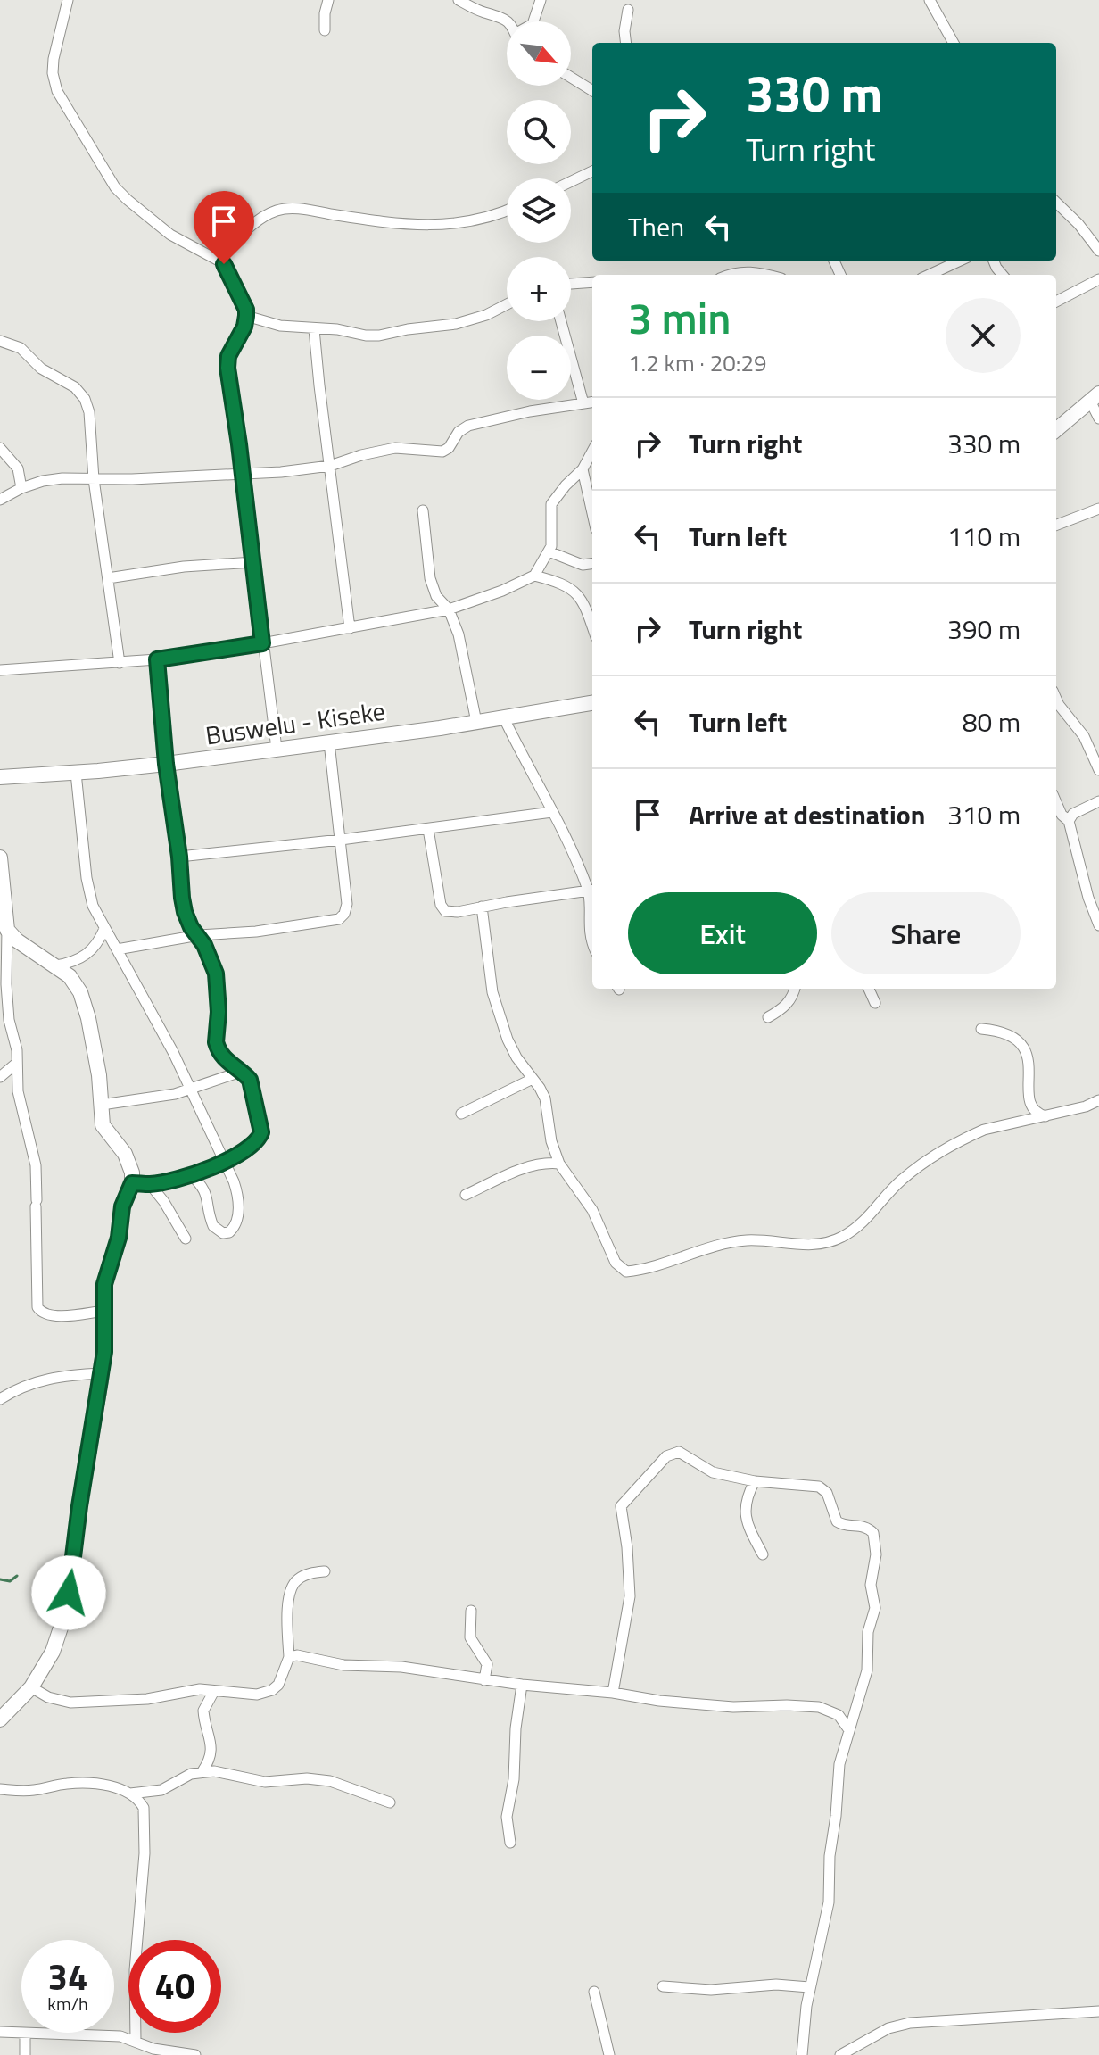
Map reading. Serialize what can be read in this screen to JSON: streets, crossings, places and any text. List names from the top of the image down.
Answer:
{
  "streets": {
    "street": ["Buswelu - Kiseke"]
  },
  "north": "bottom right",
  "page": {
    "map_buttons": ["+", "−"],
    "turn": ["330 m", "Turn right"],
    "then": "Then",
    "heading": ["3 min", "1.2 km · 20:29"],
    "list": [
      {
        "name": "Turn right",
        "value": "330 m"
      },
      {
        "name": "Turn left",
        "value": "110 m"
      },
      {
        "name": "Turn right",
        "value": "390 m"
      },
      {
        "name": "Turn left",
        "value": "80 m"
      },
      {
        "name": "Arrive at destination",
        "value": "310 m"
      }
    ],
    "buttons": ["Exit", "Share"],
    "speed": "34 km/h",
    "limit": "40"
  }
}
